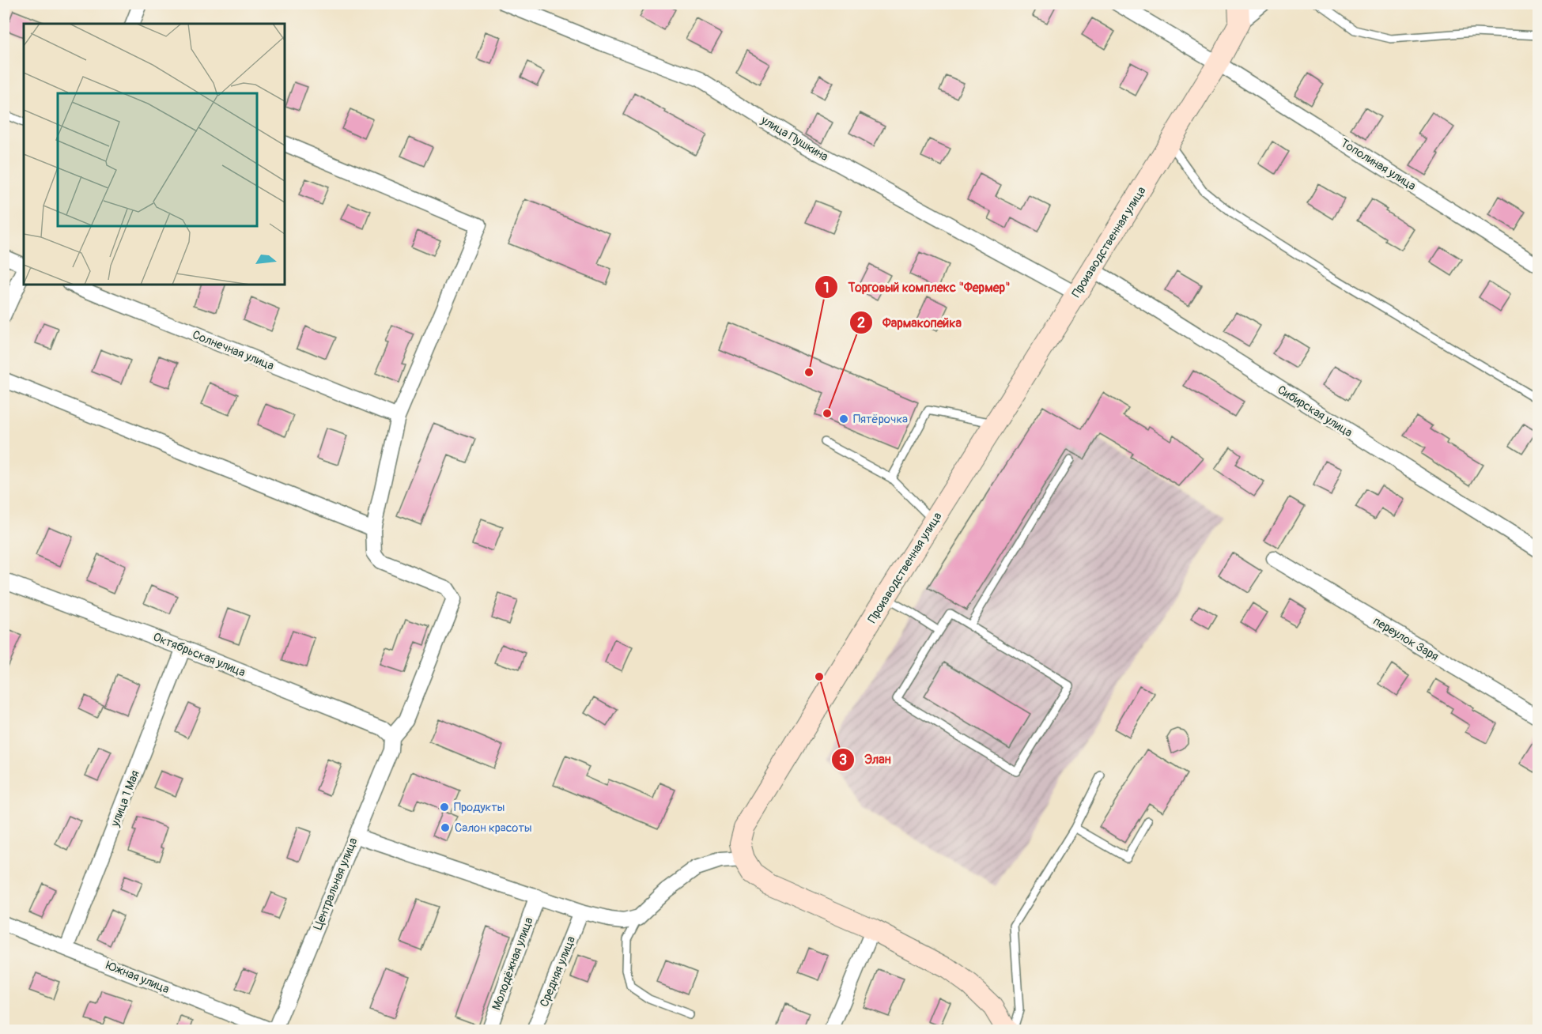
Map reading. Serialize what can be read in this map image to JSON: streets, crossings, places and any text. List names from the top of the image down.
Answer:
{
  "streets": {
    "street": [
      "улица Пушкина",
      "Тополиная улица",
      "Производственная улица",
      "Солнечная улица",
      "Сибирская улица",
      "переулок Заря",
      "Октябрьская улица",
      "улица 1 Мая",
      "Центральная улица",
      "Молодёжная улица",
      "Средняя улица",
      "Южная улица"
    ]
  },
  "crossings": [
    ["улица Пушкина", "Производственная улица"],
    ["Тополиная улица", "Производственная улица"],
    ["Производственная улица", "Сибирская улица"],
    ["Октябрьская улица", "улица 1 Мая"],
    ["Октябрьская улица", "Центральная улица"],
    ["улица 1 Мая", "Южная улица"],
    ["Центральная улица", "Южная улица"]
  ],
  "places": [
    "Торговый комплекс \"Фермер\"",
    "Фармакопейка",
    "Пятёрочка",
    "Элан",
    "Продукты",
    "Салон красоты"
  ]
}
